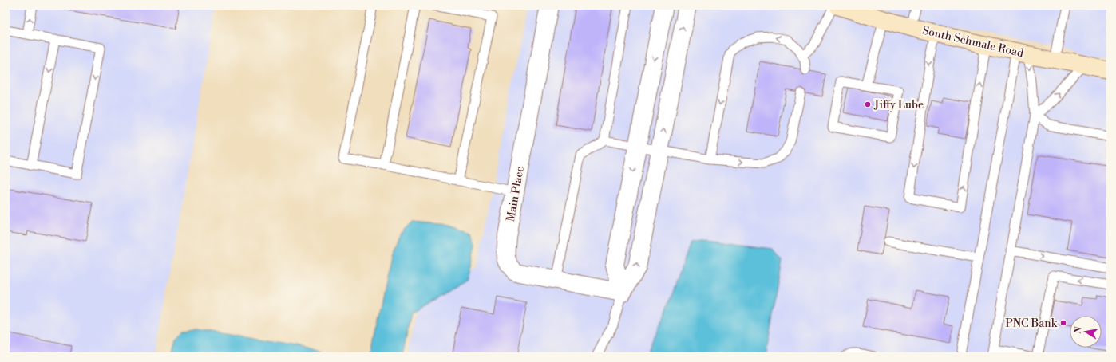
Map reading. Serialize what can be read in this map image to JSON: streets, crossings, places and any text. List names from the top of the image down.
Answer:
{
  "streets": {
    "main road": ["South Schmale Road"],
    "street": ["Main Place"]
  },
  "places": ["Jiffy Lube", "PNC Bank"],
  "north": "left"
}
